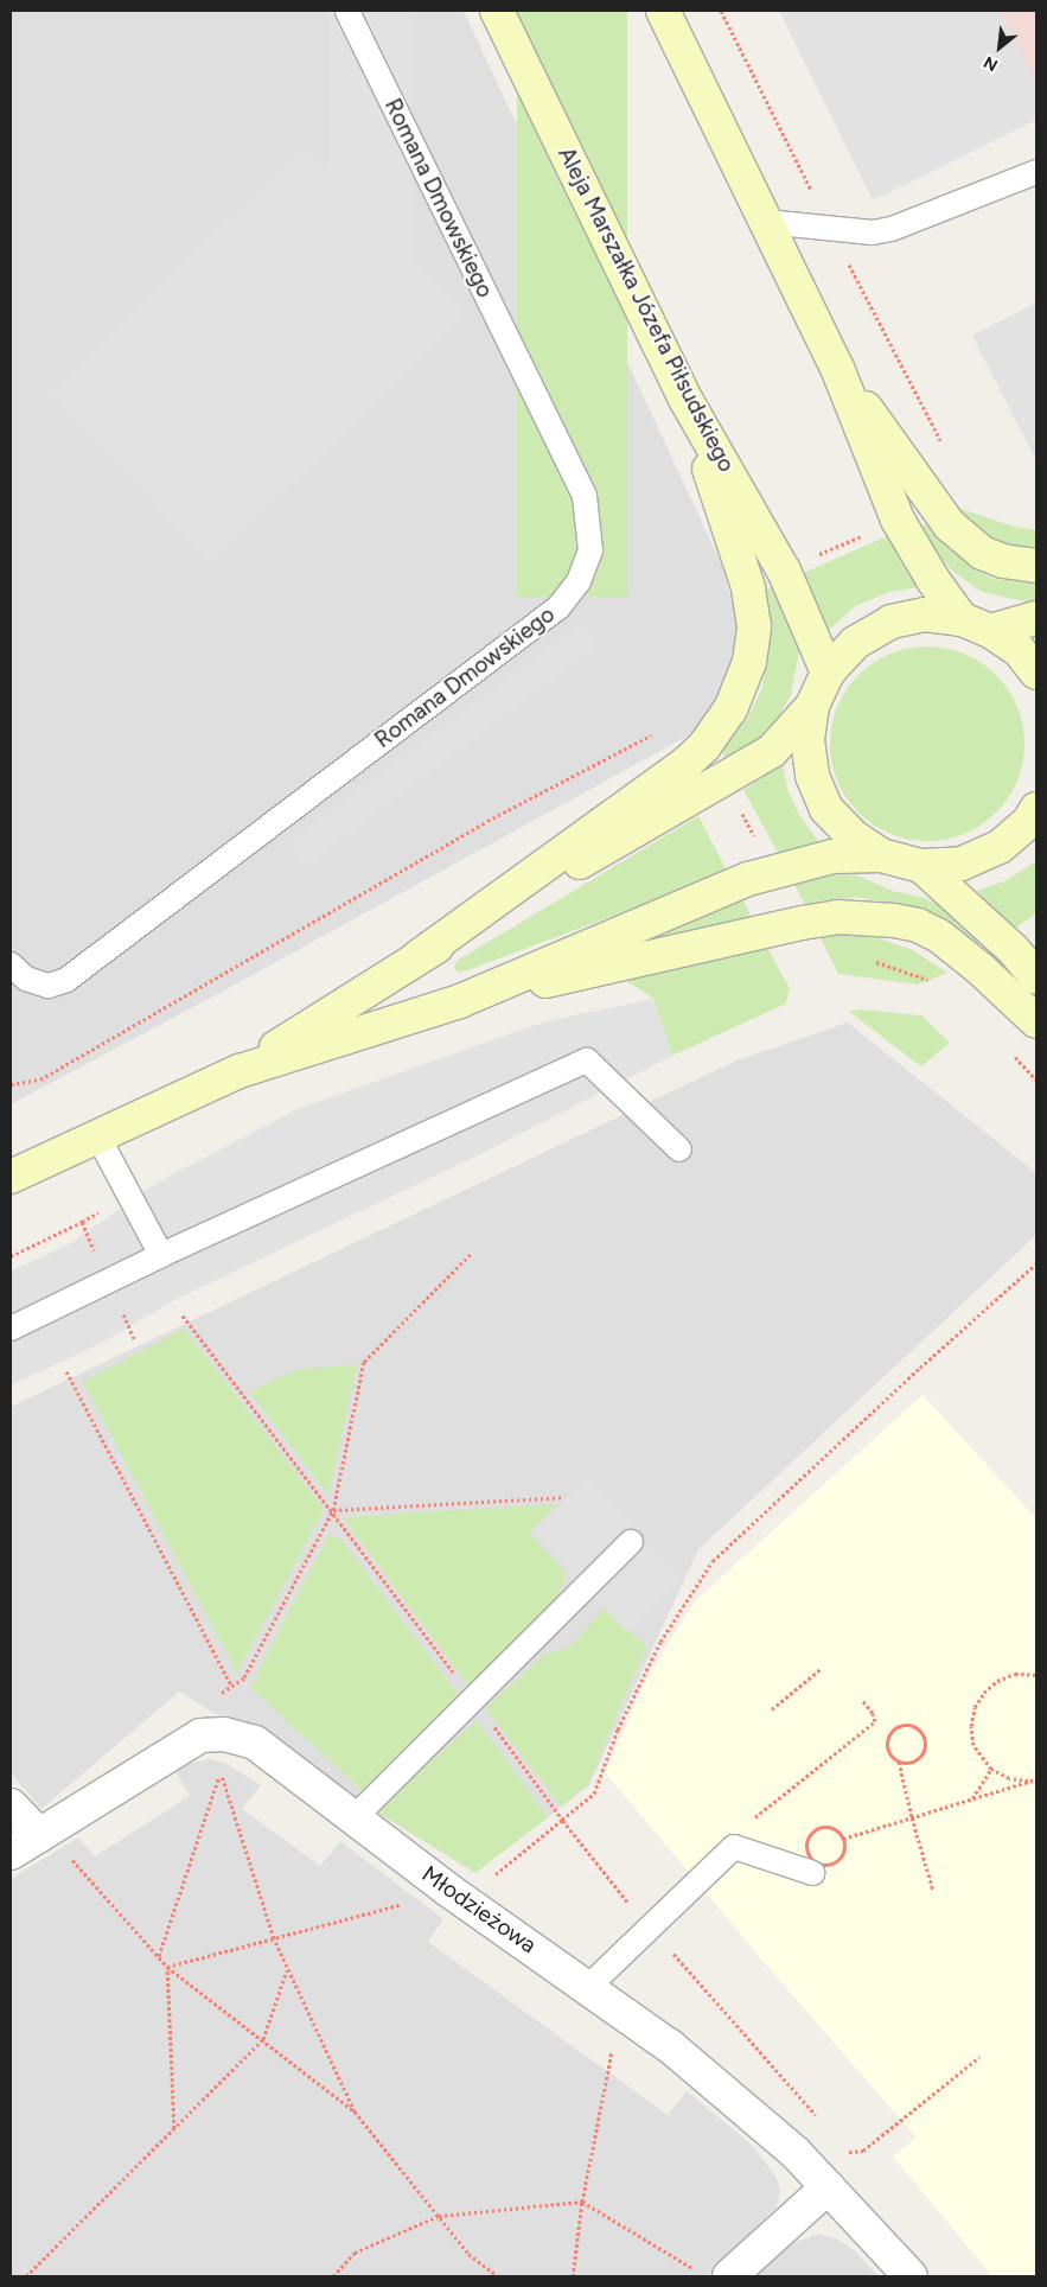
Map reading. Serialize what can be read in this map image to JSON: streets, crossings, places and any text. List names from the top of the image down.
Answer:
{
  "streets": {
    "street": ["Aleja Marszałka Józefa Piłsudskiego", "Młodzieżowa"],
    "lane": ["Romana Dmowskiego"]
  },
  "north": "bottom left"
}
